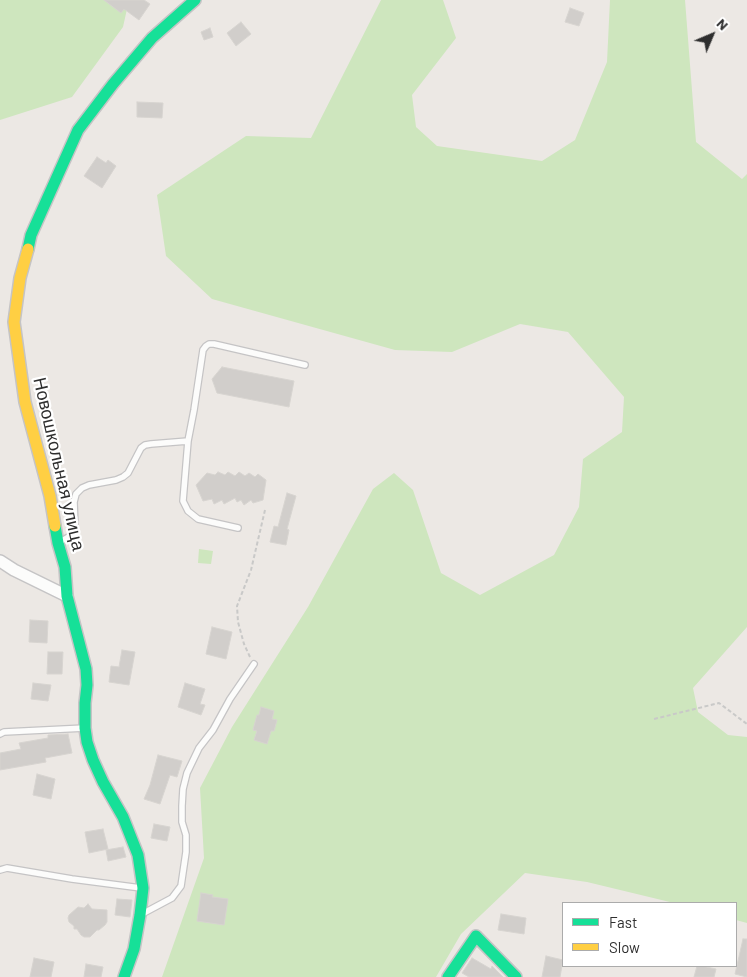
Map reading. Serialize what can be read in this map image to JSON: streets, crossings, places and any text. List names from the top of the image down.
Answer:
{
  "streets": {
    "street": ["Новошкольная улица"]
  },
  "legend": ["Fast", "Slow"],
  "north": "top right"
}
